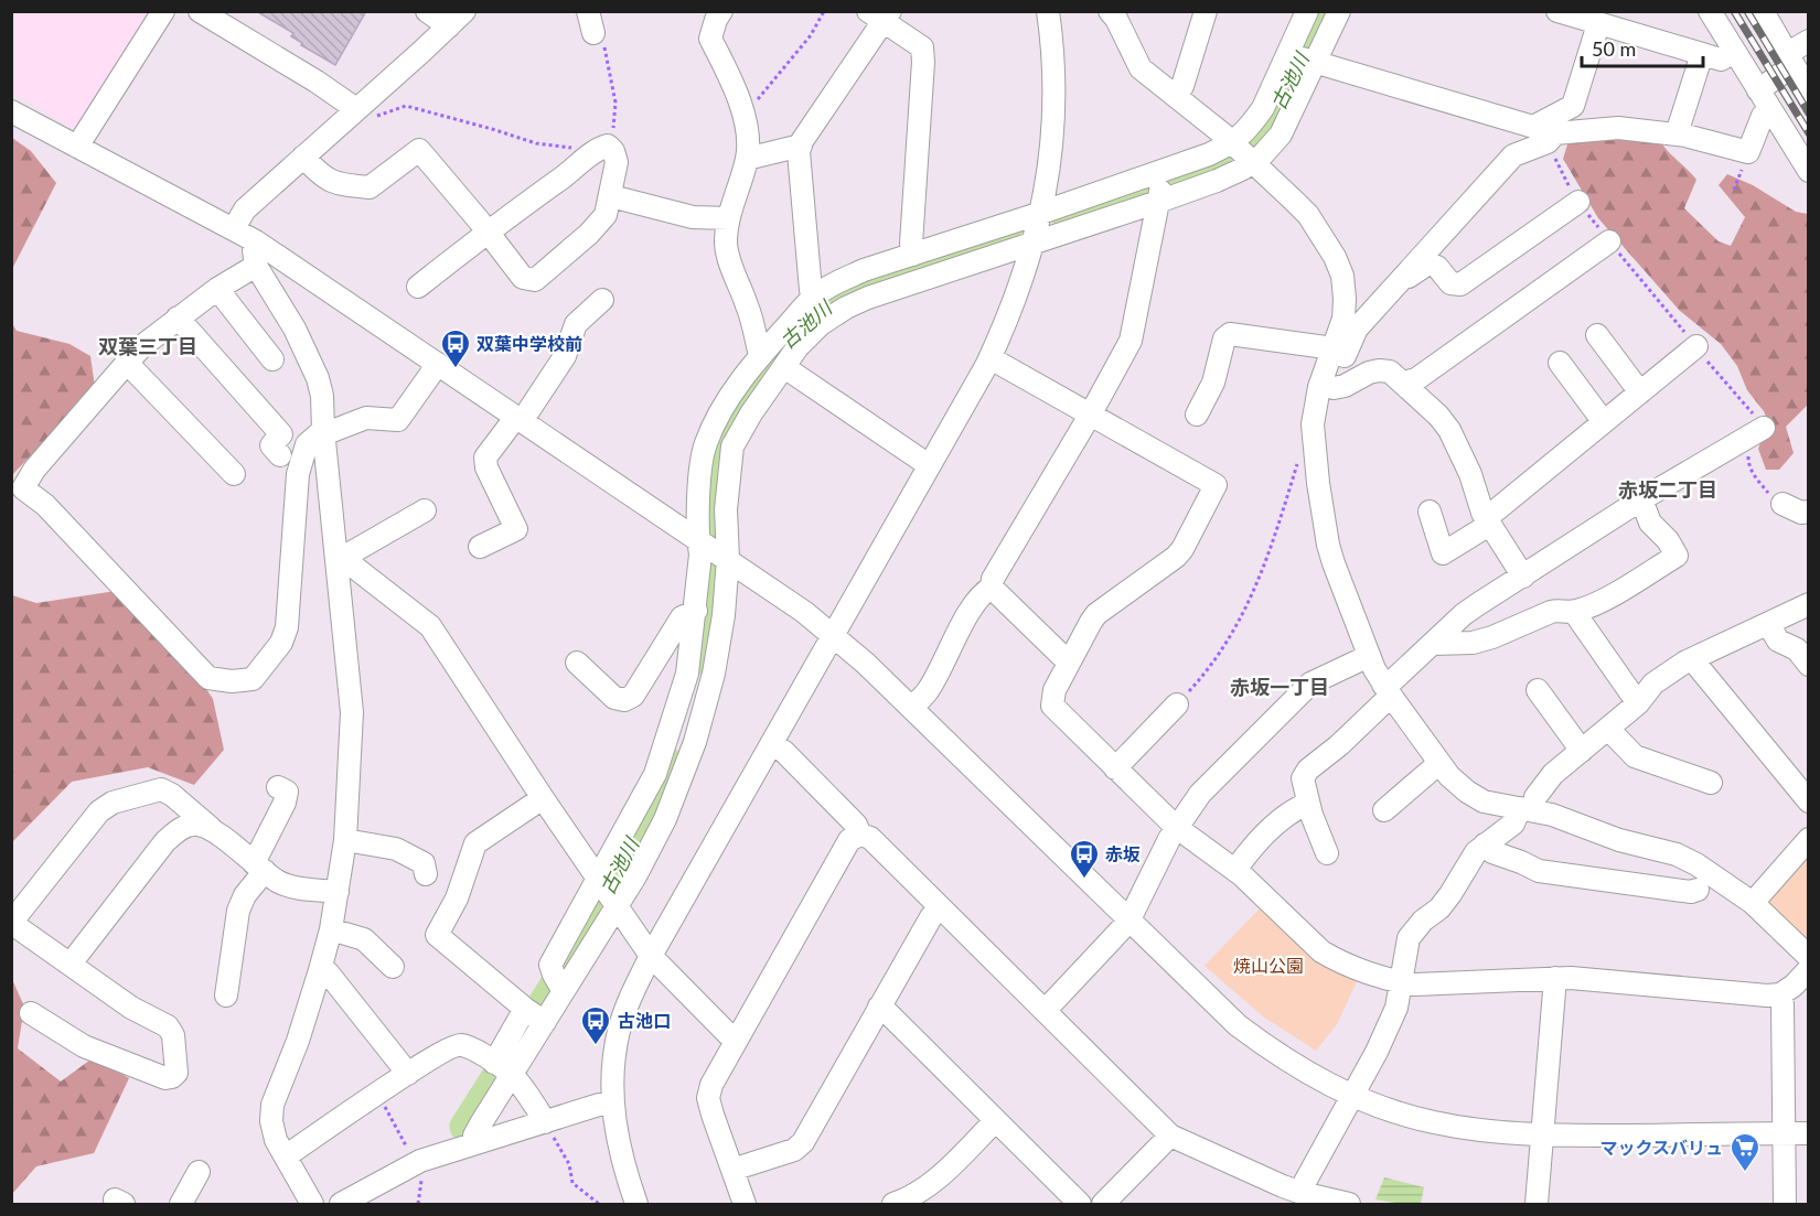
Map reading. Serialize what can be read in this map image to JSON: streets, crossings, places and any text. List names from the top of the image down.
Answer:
{
  "districts": ["双葉三丁目", "赤坂二丁目", "赤坂一丁目"],
  "water": ["古池川"],
  "parks": ["焼山公園"],
  "places": {
    "bus stop": ["双葉中学校前", "赤坂", "古池口"],
    "supermarket": ["マックスバリュ"]
  },
  "scale_bar": "50 m"
}
